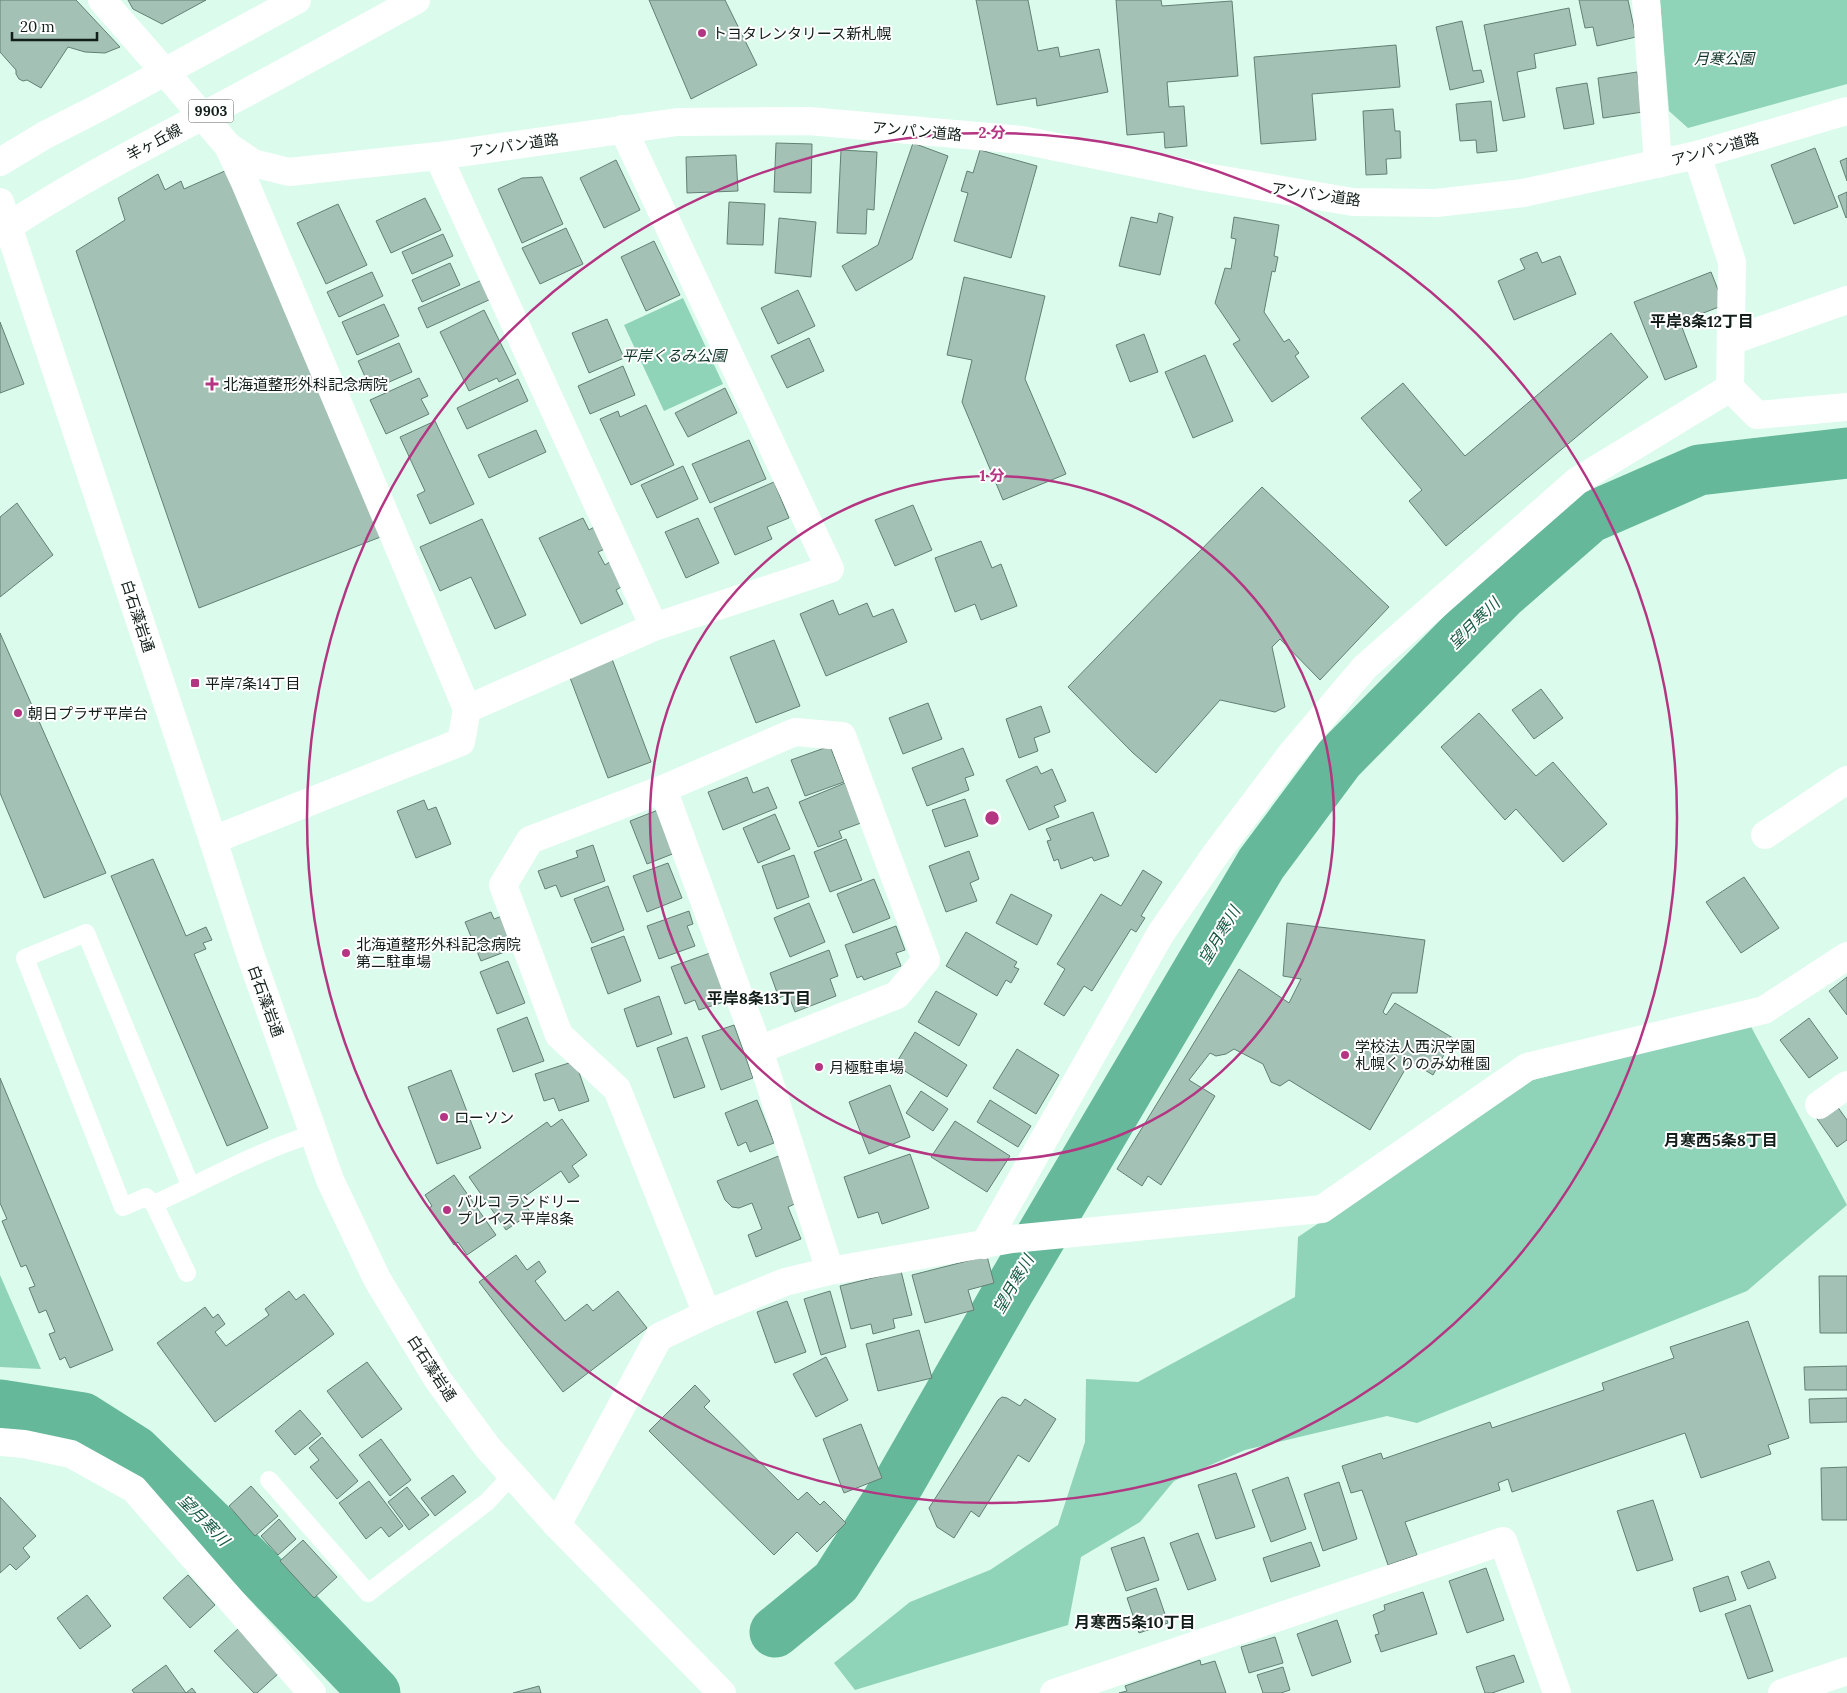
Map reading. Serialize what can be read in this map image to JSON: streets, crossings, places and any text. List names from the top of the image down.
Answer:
{
  "streets": {
    "street": [
      "9903",
      "アンパン道路",
      "羊ヶ丘線",
      "白石藻岩通"
    ]
  },
  "crossings": [
    ["アンパン道路", "羊ヶ丘線"],
    ["羊ヶ丘線", "白石藻岩通"]
  ],
  "districts": [
    "平岸8条12丁目",
    "平岸8条13丁目",
    "月寒西5条8丁目",
    "月寒西5条10丁目"
  ],
  "water": ["望月寒川"],
  "parks": ["月寒公園", "平岸くるみ公園"],
  "places": {
    "other": [
      "トヨタレンタリース新札幌",
      "朝日プラザ平岸台",
      "北海道整形外科記念病院 第二駐車場",
      "学校法人西沢学園 札幌くりのみ幼稚園",
      "月極駐車場",
      "ローソン",
      "バルコ ランドリー プレイス 平岸8条"
    ],
    "health": ["北海道整形外科記念病院"],
    "transit": ["平岸7条14丁目"]
  },
  "scale_bar": "20 m",
  "rings": ["2 分", "1 分"]
}
